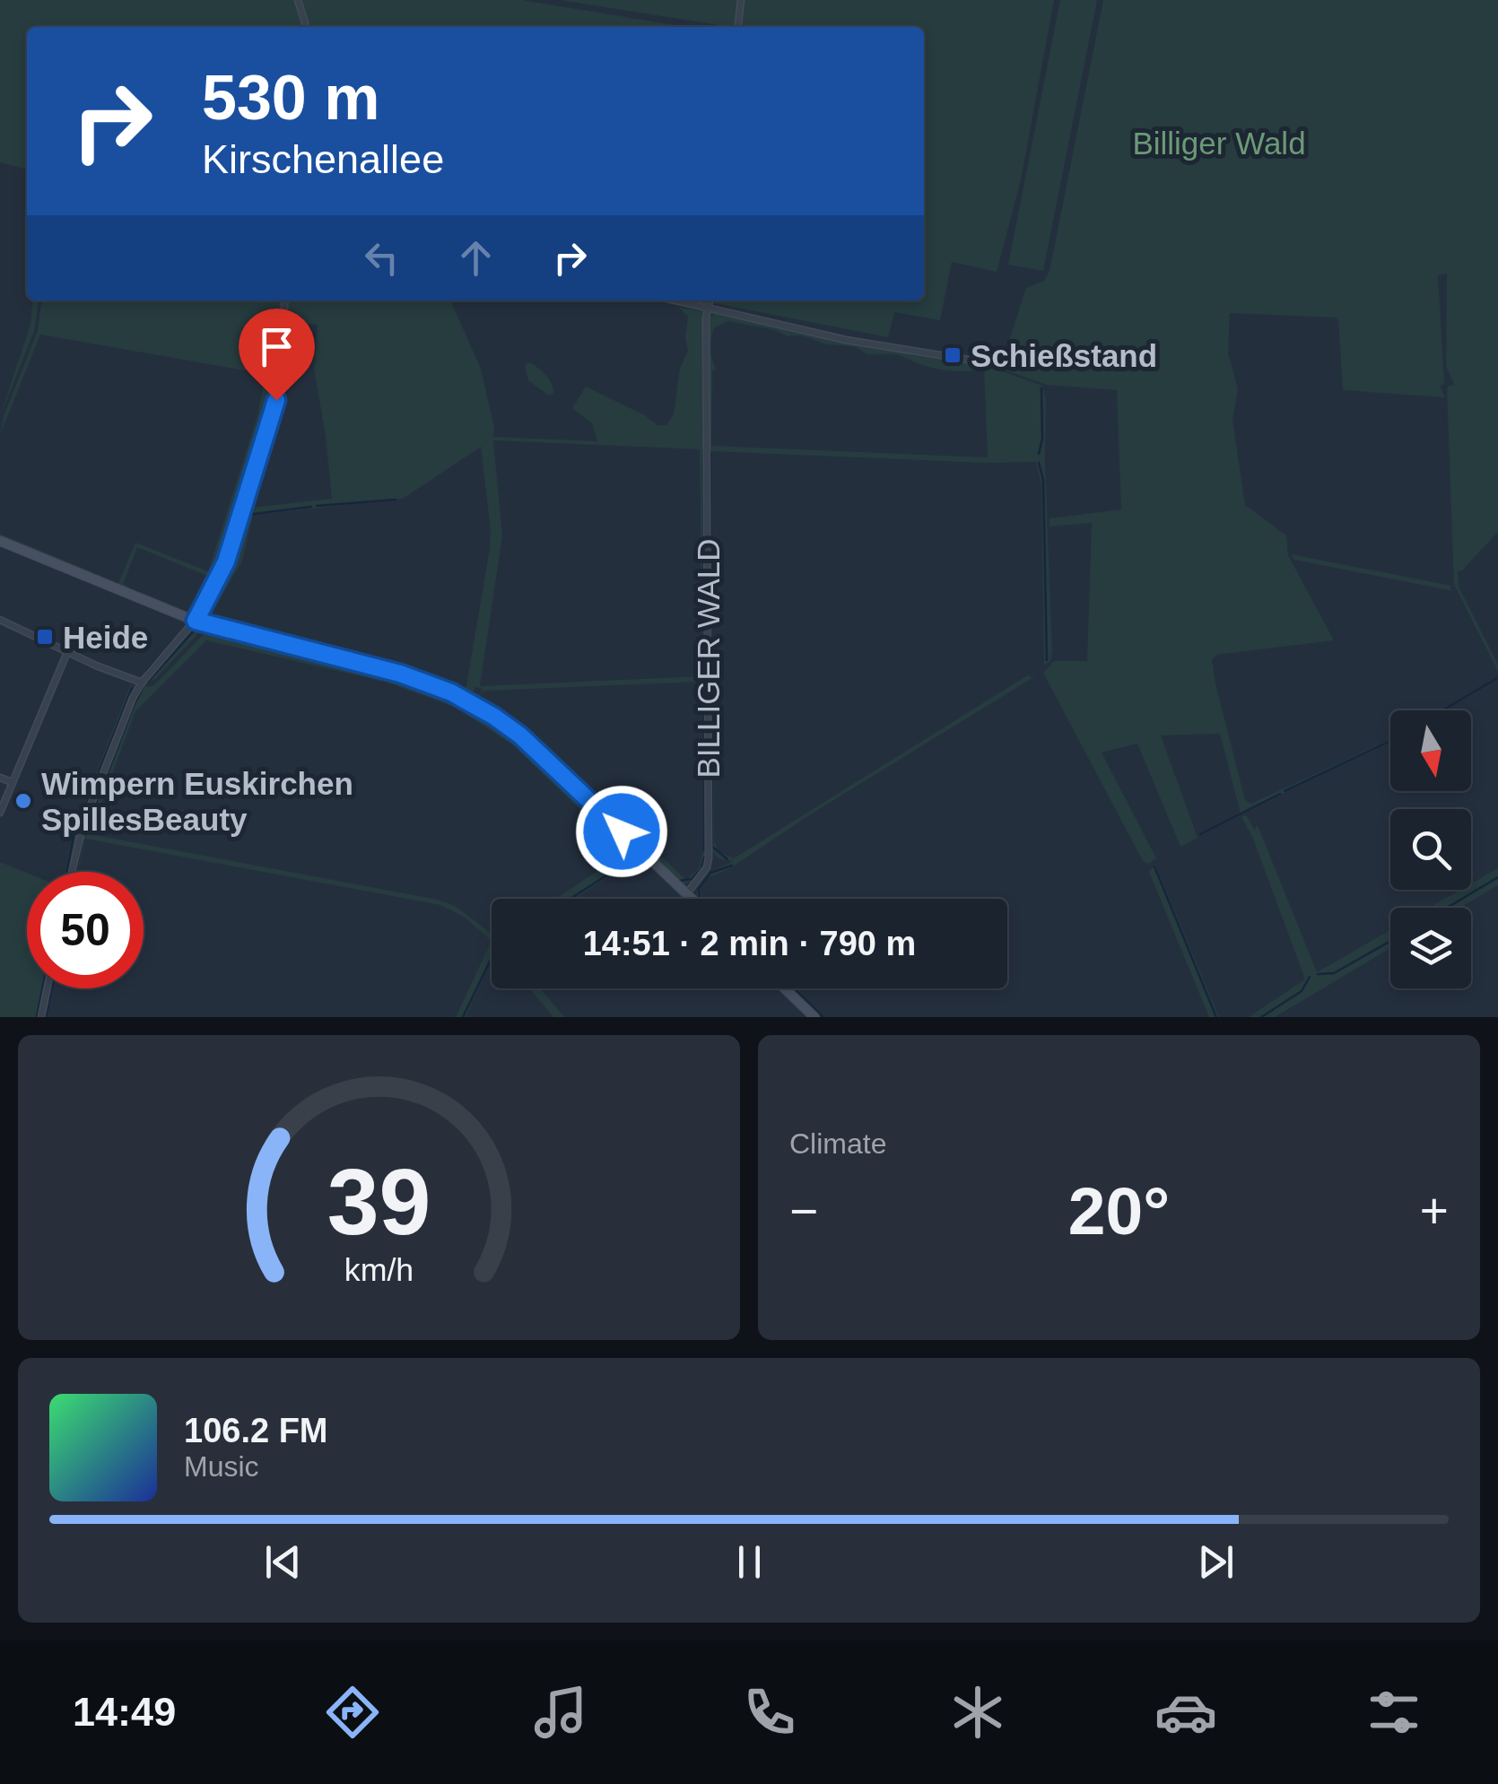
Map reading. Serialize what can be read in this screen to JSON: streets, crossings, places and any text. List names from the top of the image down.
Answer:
{
  "streets": {
    "street": ["BILLIGER WALD"]
  },
  "parks": ["Billiger Wald"],
  "places": {
    "transit": ["Schießstand", "Heide"],
    "other": ["Wimpern Euskirchen SpillesBeauty"]
  },
  "north": "bottom",
  "page": {
    "turn": ["530 m", "Kirschenallee"],
    "limit": "50",
    "trip": "14:51 · 2 min · 790 m",
    "tile": "Climate",
    "heat": ["−", "20°", "+"],
    "song": ["106.2 FM", "Music"],
    "tabs": "14:49",
    "gauge": ["39", "km/h"]
  }
}
